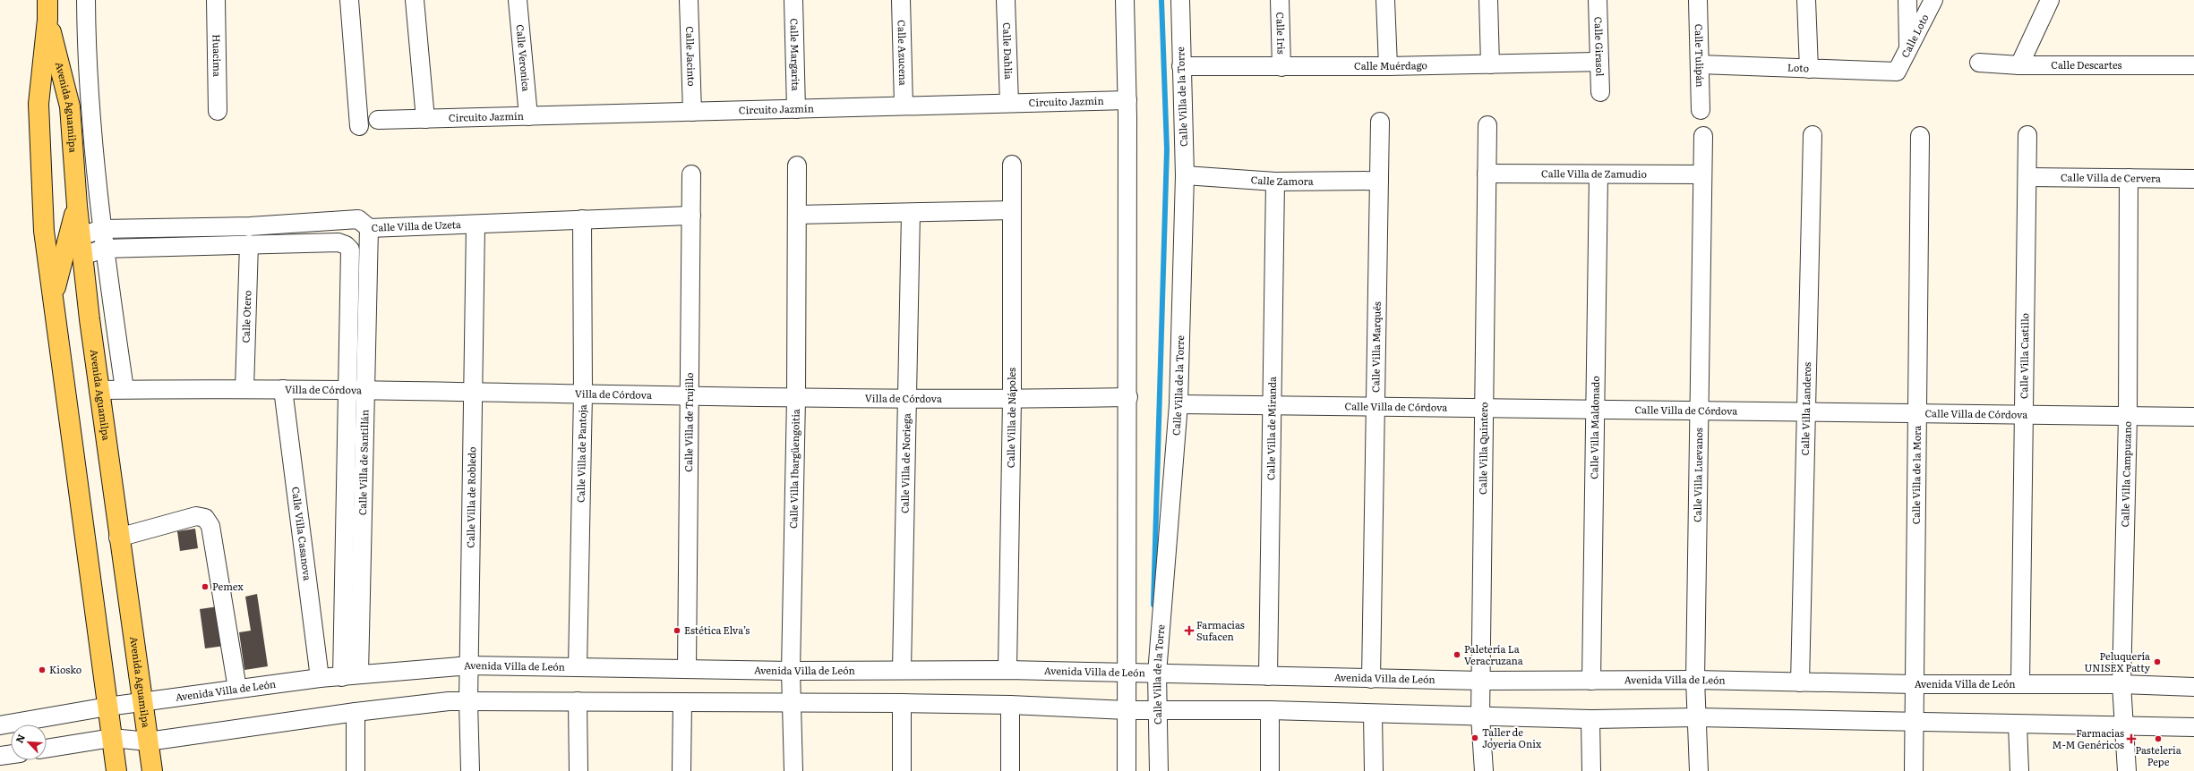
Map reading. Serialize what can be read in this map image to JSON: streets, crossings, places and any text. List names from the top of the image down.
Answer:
{
  "streets": {
    "main road": ["Avenida Aguamilpa"],
    "street": [
      "Calle Iris",
      "Calle Loto",
      "Calle Girasol",
      "Calle Dahlia",
      "Calle Azucena",
      "Calle Margarita",
      "Huacima",
      "Calle Tulipán",
      "Calle Jacinto",
      "Calle Veronica",
      "Calle Descartes",
      "Calle Muérdago",
      "Loto",
      "Calle Villa de la Torre",
      "Circuito Jazmín",
      "Calle Villa de Zamudio",
      "Calle Villa de Cervera",
      "Calle Zamora",
      "Calle Villa de Uzeta",
      "Calle Otero",
      "Calle Villa Marqués",
      "Calle Villa Castillo",
      "Villa de Córdova",
      "Calle Villa de Córdova",
      "Calle Villa Landeros",
      "Calle Villa de Nápoles",
      "Calle Villa de Trujillo",
      "Calle Villa Maldonado",
      "Calle Villa de Miranda",
      "Calle Villa Quintero",
      "Calle Villa de Pantoja",
      "Calle Villa de Santillán",
      "Calle Villa de Noriega",
      "Calle Villa Ibargüengoitia",
      "Calle Villa Luevanos",
      "Calle Villa de la Mora",
      "Calle Villa Campuzano",
      "Calle Villa de Robledo",
      "Calle Villa Casanova",
      "Avenida Villa de León"
    ]
  },
  "crossings": [
    ["Calle Iris", "Calle Muérdago"],
    ["Calle Loto", "Loto"],
    ["Calle Girasol", "Calle Muérdago"],
    ["Calle Dahlia", "Circuito Jazmín"],
    ["Calle Azucena", "Circuito Jazmín"],
    ["Calle Margarita", "Circuito Jazmín"],
    ["Calle Tulipán", "Loto"],
    ["Calle Jacinto", "Circuito Jazmín"],
    ["Calle Veronica", "Circuito Jazmín"],
    ["Calle Muérdago", "Calle Villa de la Torre"],
    ["Calle Villa de la Torre", "Calle Zamora"],
    ["Calle Villa de la Torre", "Calle Villa de Córdova"],
    ["Calle Villa de la Torre", "Avenida Villa de León"],
    ["Avenida Aguamilpa", "Calle Villa de Uzeta"],
    ["Avenida Aguamilpa", "Villa de Córdova"],
    ["Avenida Aguamilpa", "Avenida Villa de León"],
    ["Calle Villa de Zamudio", "Calle Villa Maldonado"],
    ["Calle Villa de Zamudio", "Calle Villa Quintero"],
    ["Calle Villa de Zamudio", "Calle Villa Luevanos"],
    ["Calle Villa de Cervera", "Calle Villa Castillo"],
    ["Calle Villa de Cervera", "Calle Villa Campuzano"],
    ["Calle Zamora", "Calle Villa Marqués"],
    ["Calle Zamora", "Calle Villa de Miranda"],
    ["Calle Villa de Uzeta", "Calle Villa de Trujillo"],
    ["Calle Villa de Uzeta", "Calle Villa de Pantoja"],
    ["Calle Villa de Uzeta", "Calle Villa de Santillán"],
    ["Calle Villa de Uzeta", "Calle Villa de Robledo"],
    ["Calle Otero", "Villa de Córdova"],
    ["Calle Otero", "Calle Villa de Santillán"],
    ["Calle Villa Marqués", "Calle Villa de Córdova"],
    ["Calle Villa Marqués", "Avenida Villa de León"],
    ["Calle Villa Castillo", "Calle Villa de Córdova"],
    ["Calle Villa Castillo", "Avenida Villa de León"],
    ["Villa de Córdova", "Calle Villa de Nápoles"],
    ["Villa de Córdova", "Calle Villa de Trujillo"],
    ["Villa de Córdova", "Calle Villa de Pantoja"],
    ["Villa de Córdova", "Calle Villa de Santillán"],
    ["Villa de Córdova", "Calle Villa de Noriega"],
    ["Villa de Córdova", "Calle Villa Ibargüengoitia"],
    ["Villa de Córdova", "Calle Villa de Robledo"],
    ["Villa de Córdova", "Calle Villa Casanova"],
    ["Calle Villa de Córdova", "Calle Villa Landeros"],
    ["Calle Villa de Córdova", "Calle Villa Maldonado"],
    ["Calle Villa de Córdova", "Calle Villa de Miranda"],
    ["Calle Villa de Córdova", "Calle Villa Quintero"],
    ["Calle Villa de Córdova", "Calle Villa Luevanos"],
    ["Calle Villa de Córdova", "Calle Villa de la Mora"],
    ["Calle Villa de Córdova", "Calle Villa Campuzano"],
    ["Calle Villa Landeros", "Avenida Villa de León"],
    ["Calle Villa de Nápoles", "Avenida Villa de León"],
    ["Calle Villa de Trujillo", "Avenida Villa de León"],
    ["Calle Villa Maldonado", "Avenida Villa de León"],
    ["Calle Villa de Miranda", "Avenida Villa de León"],
    ["Calle Villa Quintero", "Avenida Villa de León"],
    ["Calle Villa de Pantoja", "Avenida Villa de León"],
    ["Calle Villa de Santillán", "Avenida Villa de León"],
    ["Calle Villa de Noriega", "Avenida Villa de León"],
    ["Calle Villa Ibargüengoitia", "Avenida Villa de León"],
    ["Calle Villa Luevanos", "Avenida Villa de León"],
    ["Calle Villa de la Mora", "Avenida Villa de León"],
    ["Calle Villa Campuzano", "Avenida Villa de León"],
    ["Calle Villa de Robledo", "Avenida Villa de León"],
    ["Calle Villa Casanova", "Avenida Villa de León"]
  ],
  "places": {
    "other": [
      "Pemex",
      "Estética Elva’s",
      "Paletería La Veracruzana",
      "Peluquería UNISEX Patty",
      "Kiosko",
      "Taller de Joyeria Onix",
      "Pasteleria Pepe"
    ],
    "health": ["Farmacias Sufacen", "Farmacias M-M Genéricos"]
  },
  "north": "top left"
}
